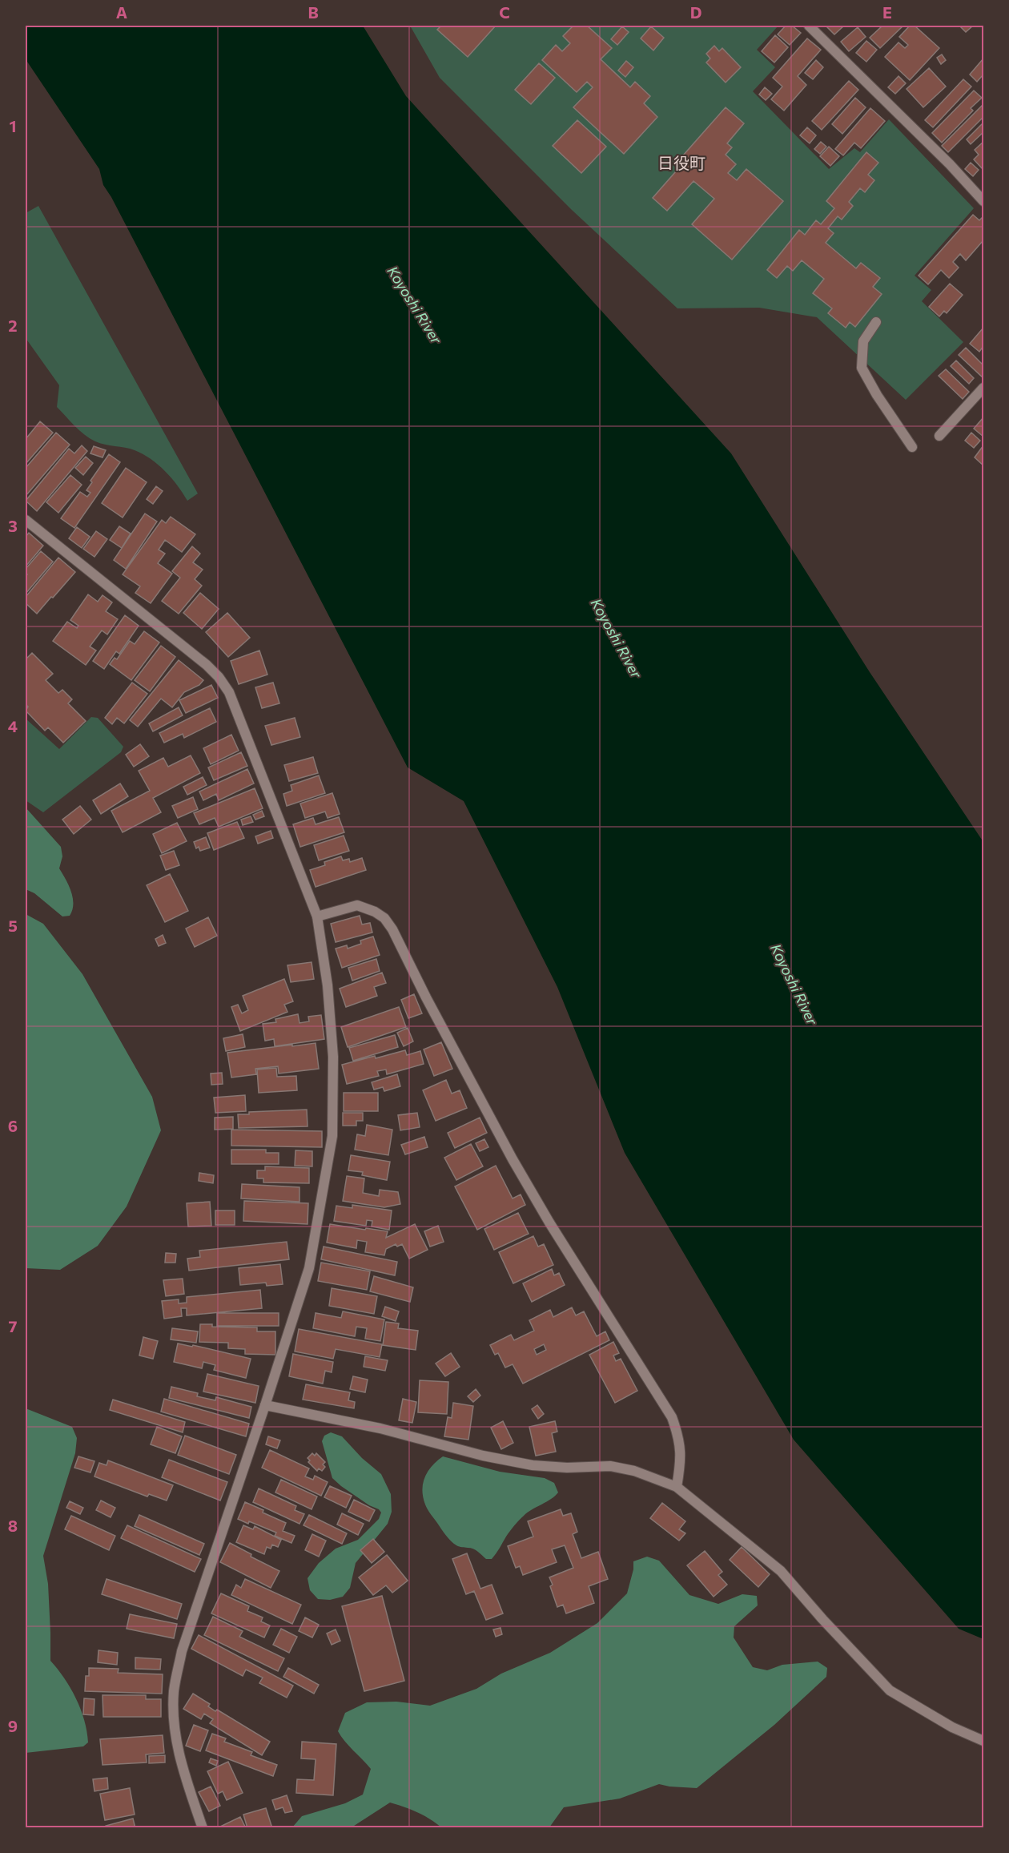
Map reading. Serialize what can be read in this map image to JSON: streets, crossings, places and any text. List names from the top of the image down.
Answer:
{
  "districts": ["日役町"],
  "water": ["Koyoshi River"],
  "grid": {
    "columns": [
      "A",
      "B",
      "C",
      "D",
      "E"
    ],
    "rows": [
      "1",
      "2",
      "3",
      "4",
      "5",
      "6",
      "7",
      "8",
      "9"
    ]
  }
}
